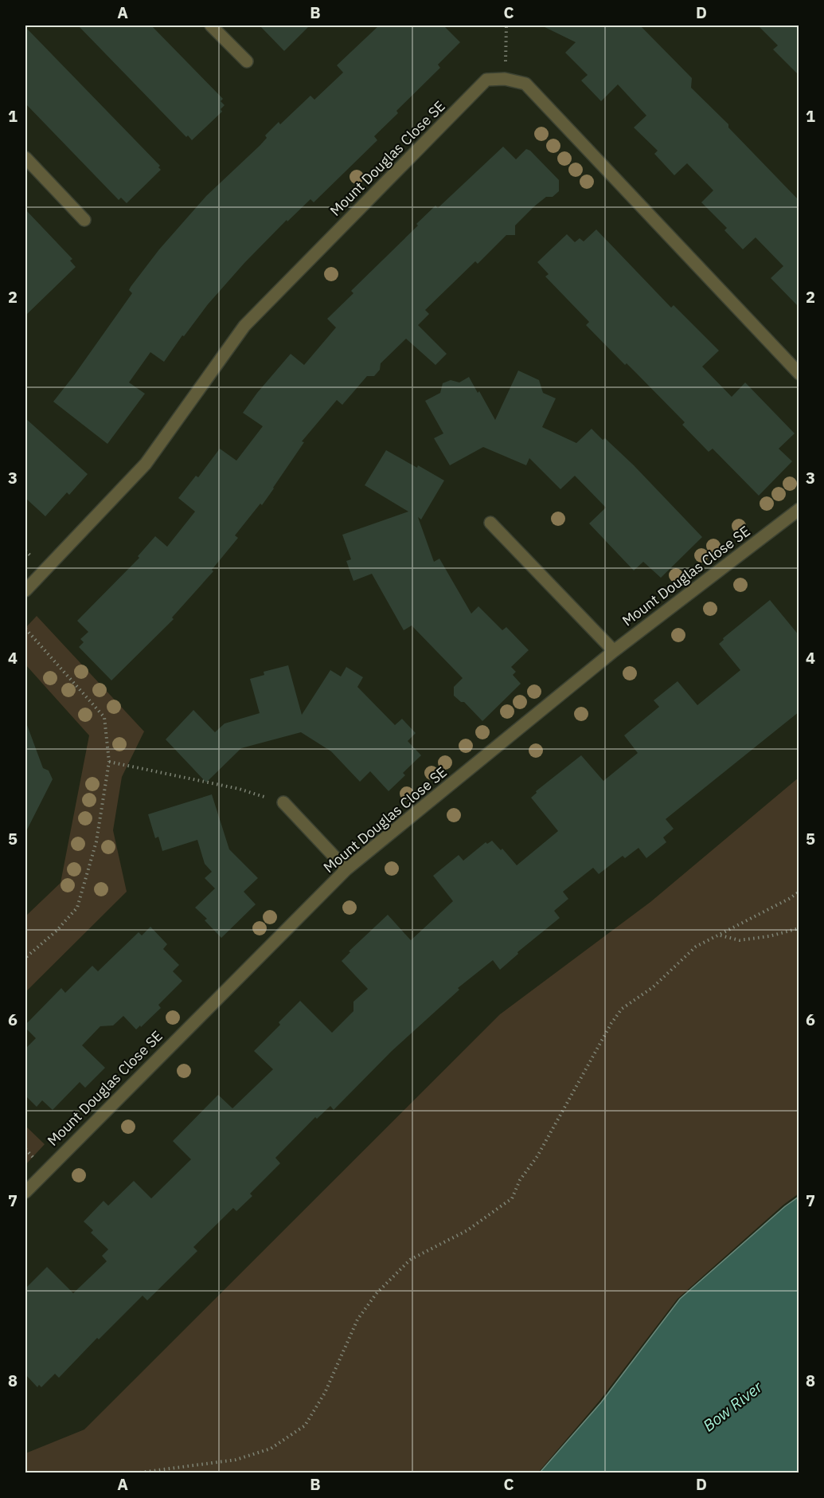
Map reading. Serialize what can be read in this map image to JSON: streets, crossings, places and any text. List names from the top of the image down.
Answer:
{
  "streets": {
    "street": ["Mount Douglas Close SE"]
  },
  "water": ["Bow River"],
  "grid": {
    "columns": [
      "A",
      "B",
      "C",
      "D"
    ],
    "rows": [
      "1",
      "2",
      "3",
      "4",
      "5",
      "6",
      "7",
      "8"
    ]
  }
}
